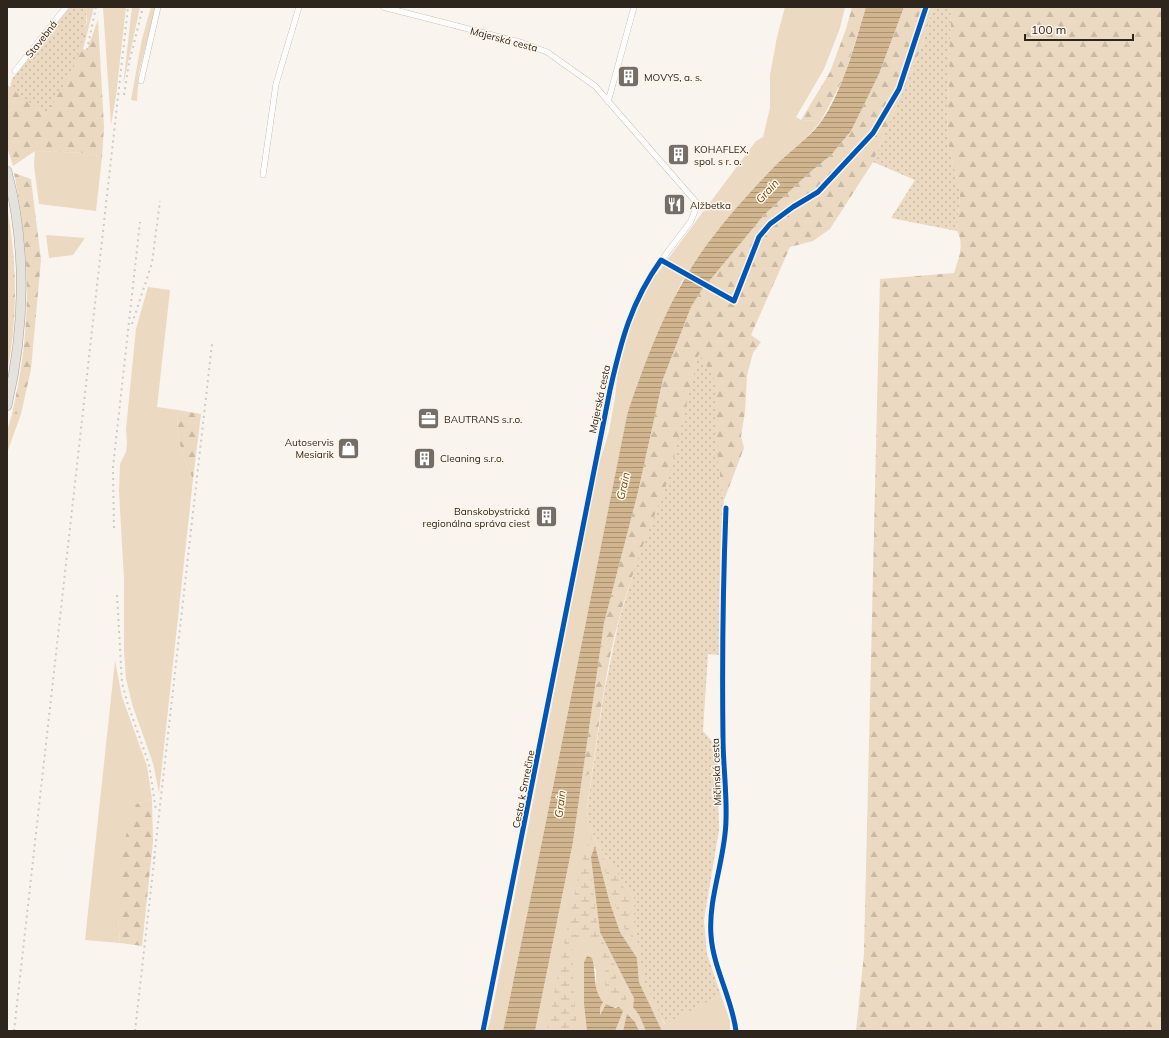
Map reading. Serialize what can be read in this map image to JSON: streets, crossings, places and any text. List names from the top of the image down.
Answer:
{
  "streets": {
    "street": [
      "Stavebná",
      "Majerská cesta",
      "Mičinská cesta",
      "Cesta k Smrečine"
    ]
  },
  "crossings": [
    ["Majerská cesta", "Cesta k Smrečine"]
  ],
  "water": ["Grain"],
  "places": {
    "building": [
      "MOVYS, a. s.",
      "KOHAFLEX, spol. s r. o.",
      "Cleaning s.r.o.",
      "Banskobystrická regionálna správa ciest"
    ],
    "restaurant": ["Alžbetka"],
    "office": ["BAUTRANS s.r.o."],
    "shop": ["Autoservis Mesiarik"]
  },
  "scale_bar": "100 m"
}
